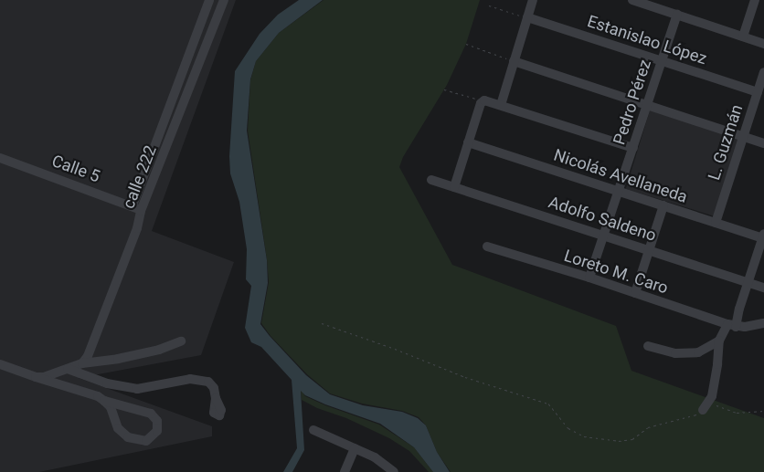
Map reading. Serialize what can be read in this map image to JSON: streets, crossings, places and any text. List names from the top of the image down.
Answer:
{
  "streets": {
    "street": [
      "Estanislao López",
      "Pedro Pérez",
      "L. Guzmán",
      "Calle 5",
      "Nicolás Avellaneda",
      "calle 222",
      "Adolfo Saldeno",
      "Loreto M. Caro"
    ]
  },
  "crossings": [
    ["Estanislao López", "Pedro Pérez"],
    ["Estanislao López", "L. Guzmán"],
    ["Pedro Pérez", "Nicolás Avellaneda"],
    ["Pedro Pérez", "Adolfo Saldeno"],
    ["Pedro Pérez", "Loreto M. Caro"],
    ["L. Guzmán", "Nicolás Avellaneda"],
    ["Calle 5", "calle 222"]
  ]
}
